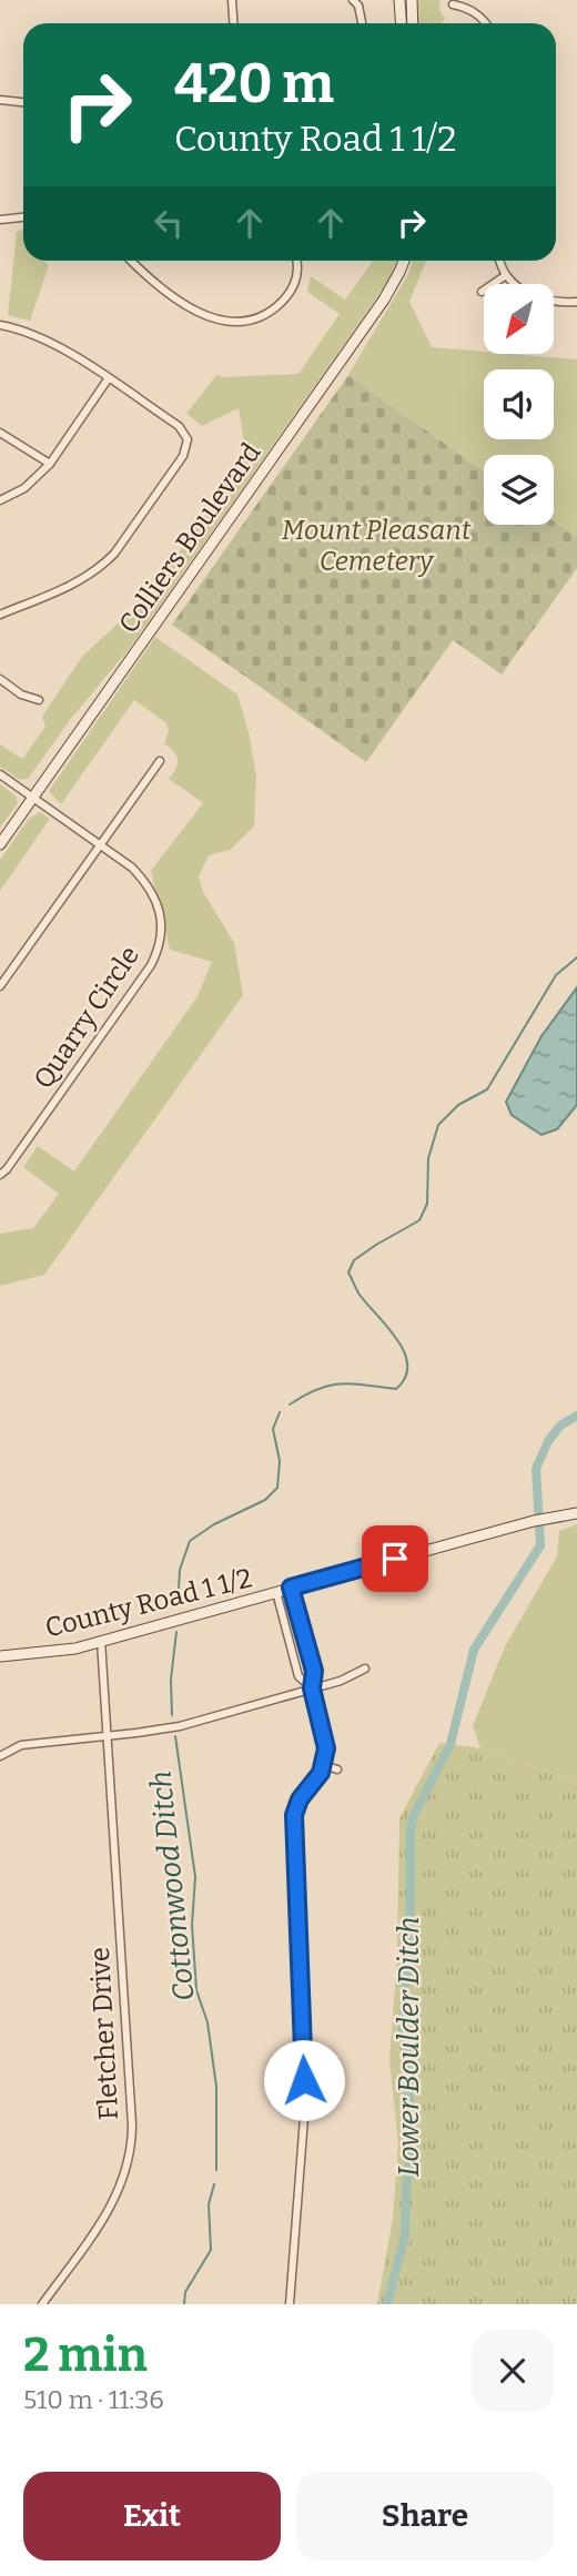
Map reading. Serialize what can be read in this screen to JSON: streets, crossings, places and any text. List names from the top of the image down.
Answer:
{
  "streets": {
    "street": [
      "Colliers Boulevard",
      "Quarry Circle",
      "County Road 1 1/2",
      "Fletcher Drive"
    ]
  },
  "crossings": [
    ["Colliers Boulevard", "Quarry Circle"],
    ["County Road 1 1/2", "Fletcher Drive"]
  ],
  "water": ["Cottonwood Ditch", "Lower Boulder Ditch"],
  "parks": ["Mount Pleasant Cemetery"],
  "north": "bottom left",
  "page": {
    "turn": ["420 m", "County Road 1 1/2"],
    "heading": ["2 min", "510 m · 11:36"],
    "buttons": ["Exit", "Share"]
  }
}
